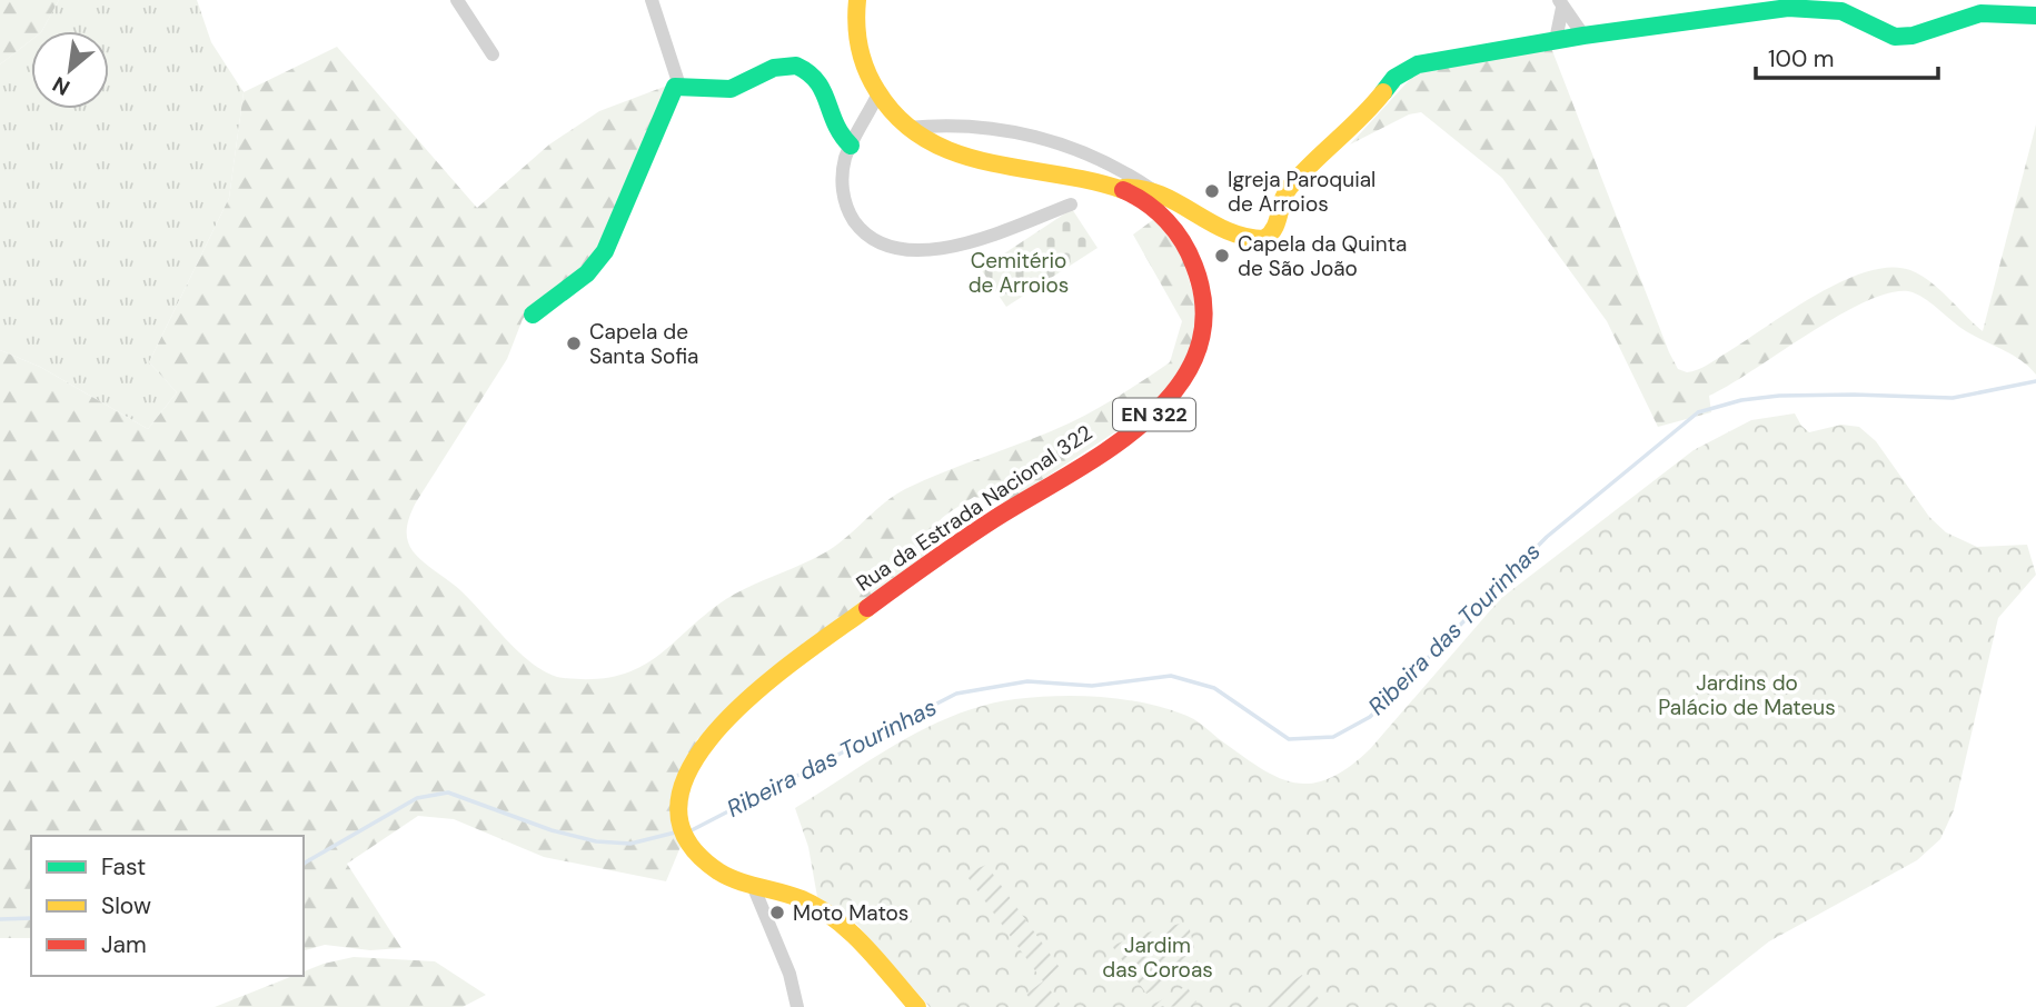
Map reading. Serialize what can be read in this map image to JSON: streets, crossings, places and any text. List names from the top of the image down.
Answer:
{
  "streets": {
    "main road": ["EN 322", "Rua da Estrada Nacional 322"]
  },
  "water": ["Ribeira das Tourinhas"],
  "parks": ["Cemitério de Arroios", "Jardins do Palácio de Mateus", "Jardim das Coroas"],
  "places": [
    "Igreja Paroquial de Arroios",
    "Capela da Quinta de São João",
    "Capela de Santa Sofia",
    "Moto Matos"
  ],
  "legend": ["Fast", "Slow", "Jam"],
  "scale_bar": "100 m",
  "north": "bottom left"
}
